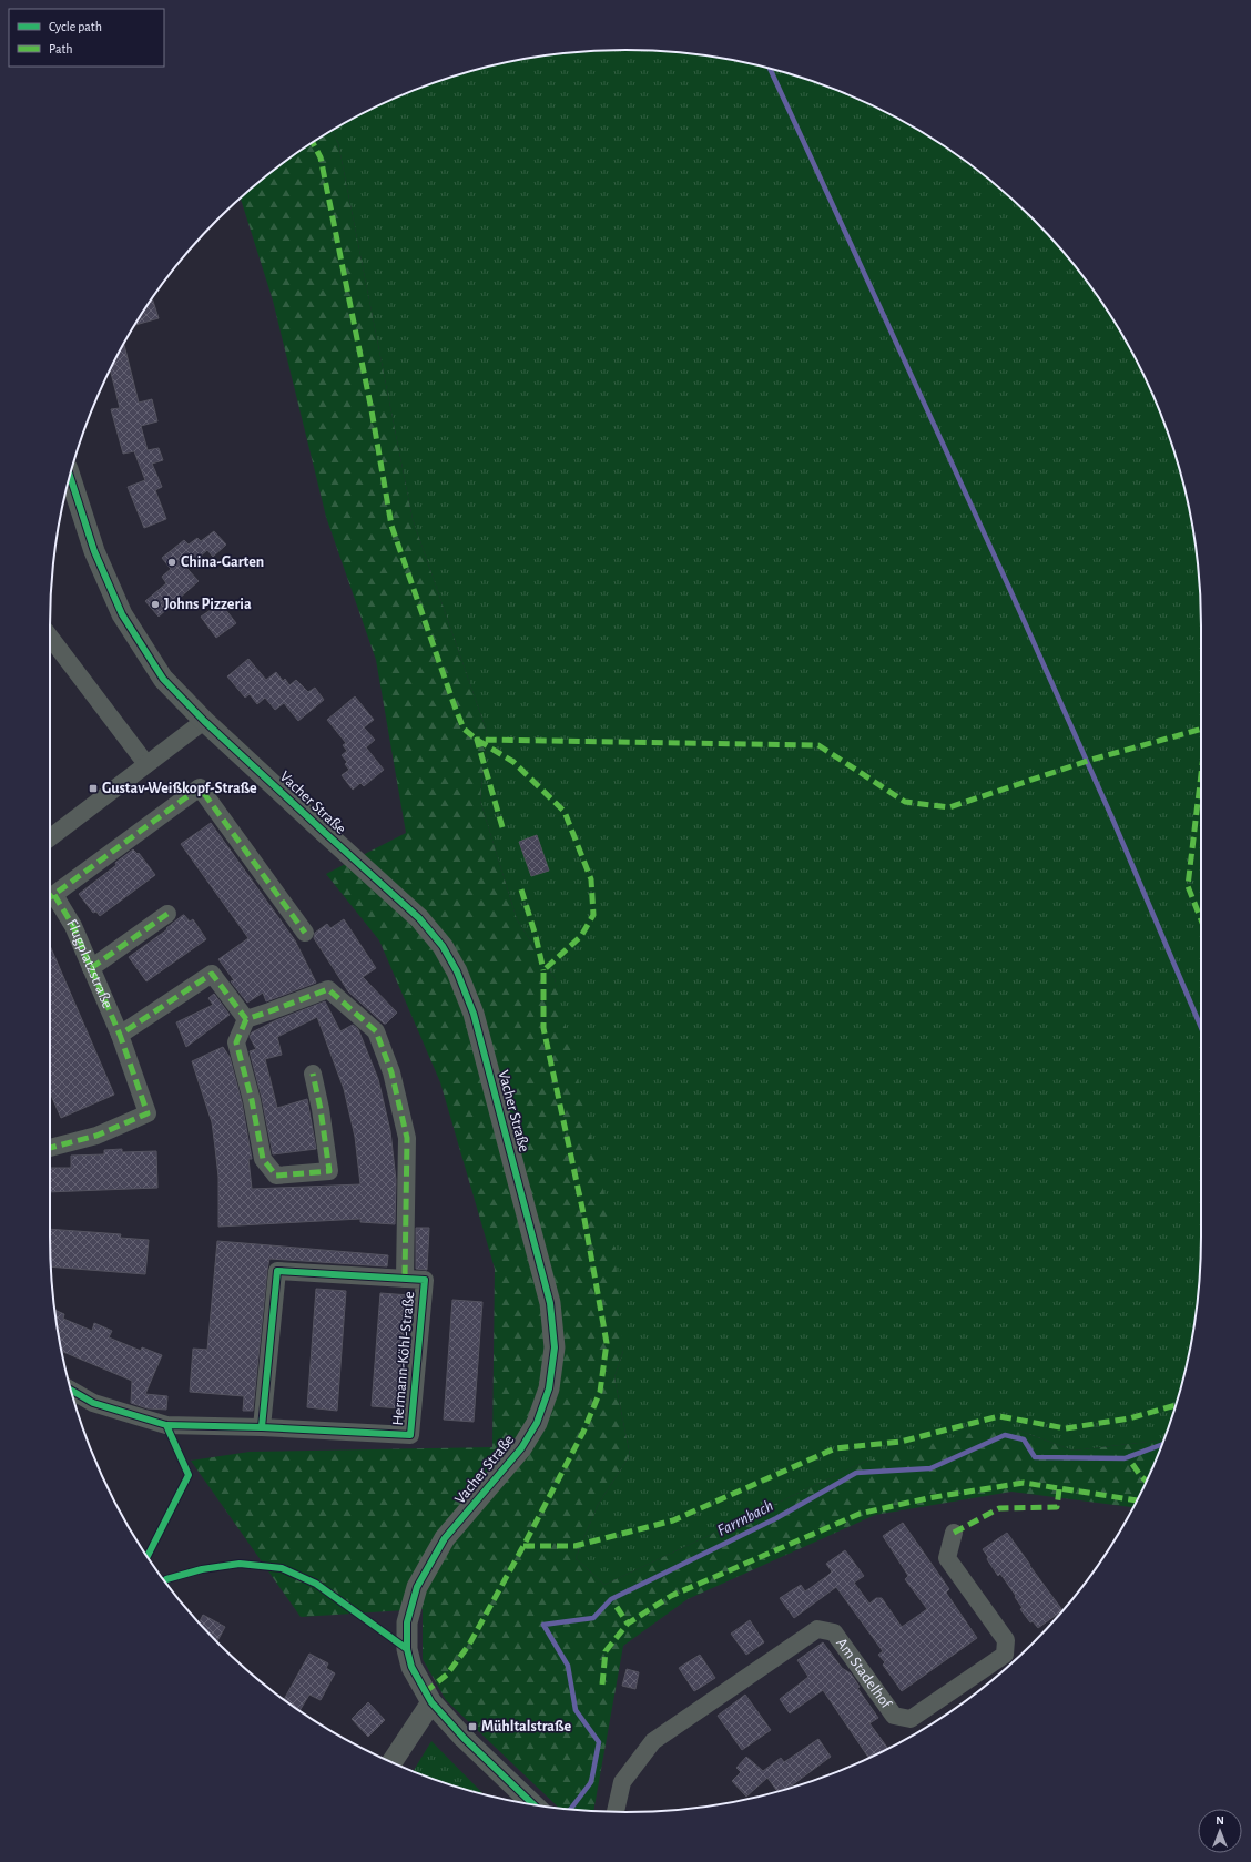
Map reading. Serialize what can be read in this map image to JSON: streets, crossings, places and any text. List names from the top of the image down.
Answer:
{
  "streets": {
    "street": [
      "Vacher Straße",
      "Flugplatzstraße",
      "Hermann-Köhl-Straße",
      "Am Stadelhof"
    ]
  },
  "water": ["Farrnbach"],
  "places": {
    "other": ["China-Garten", "Johns Pizzeria"],
    "transit": ["Gustav-Weißkopf-Straße", "Mühltalstraße"]
  },
  "legend": ["Cycle path", "Path"],
  "north": "top"
}
